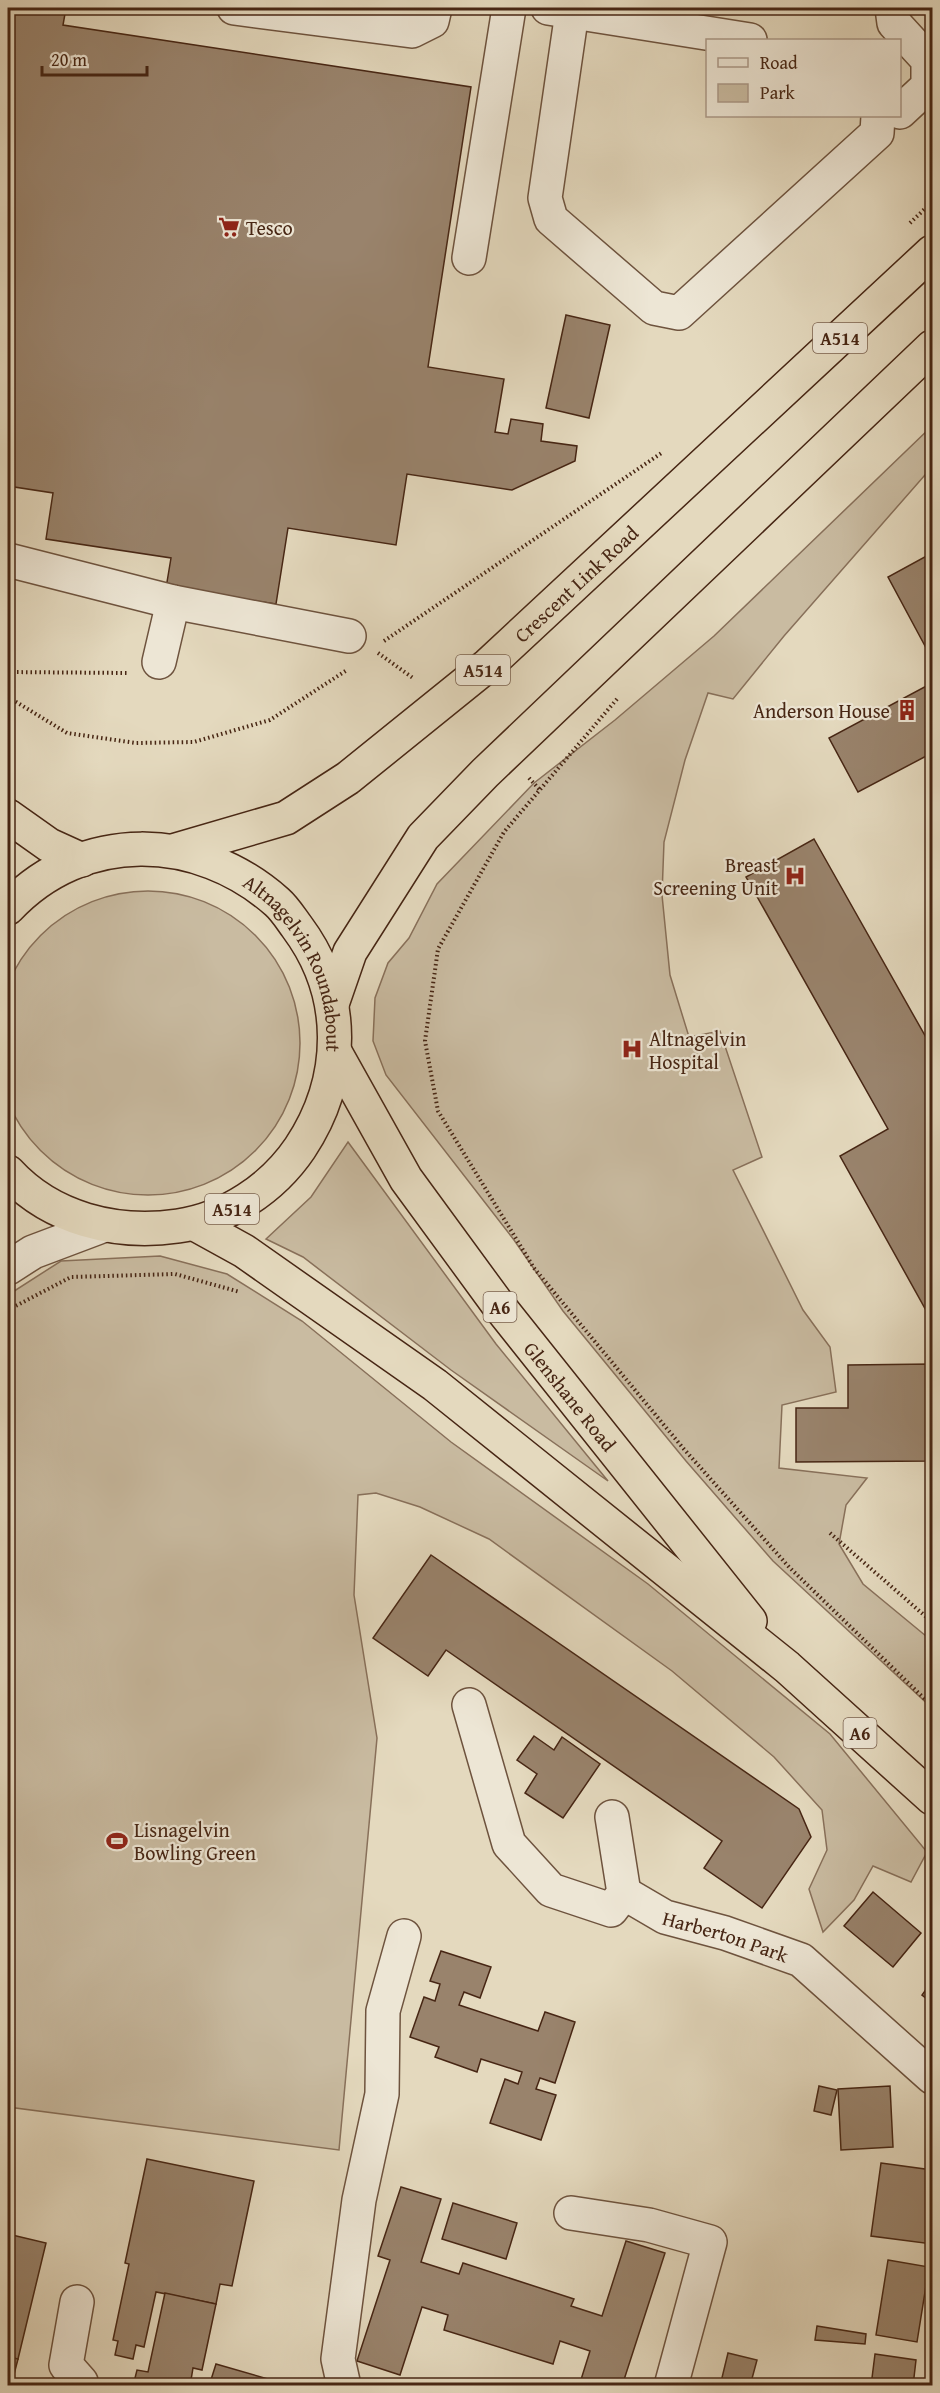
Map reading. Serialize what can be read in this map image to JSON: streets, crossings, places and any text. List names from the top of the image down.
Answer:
{
  "streets": {
    "highway": [
      "A514",
      "Crescent Link Road",
      "Altnagelvin Roundabout",
      "A6",
      "Glenshane Road"
    ],
    "street": ["Harberton Park"]
  },
  "crossings": [
    ["A514", "Altnagelvin Roundabout"],
    ["Crescent Link Road", "Altnagelvin Roundabout"],
    ["Altnagelvin Roundabout", "Glenshane Road"]
  ],
  "places": {
    "supermarket": ["Tesco"],
    "building": ["Anderson House"],
    "hospital": ["Breast Screening Unit", "Altnagelvin Hospital"],
    "sports": ["Lisnagelvin Bowling Green"]
  },
  "legend": ["Road", "Park"],
  "scale_bar": "20 m"
}
